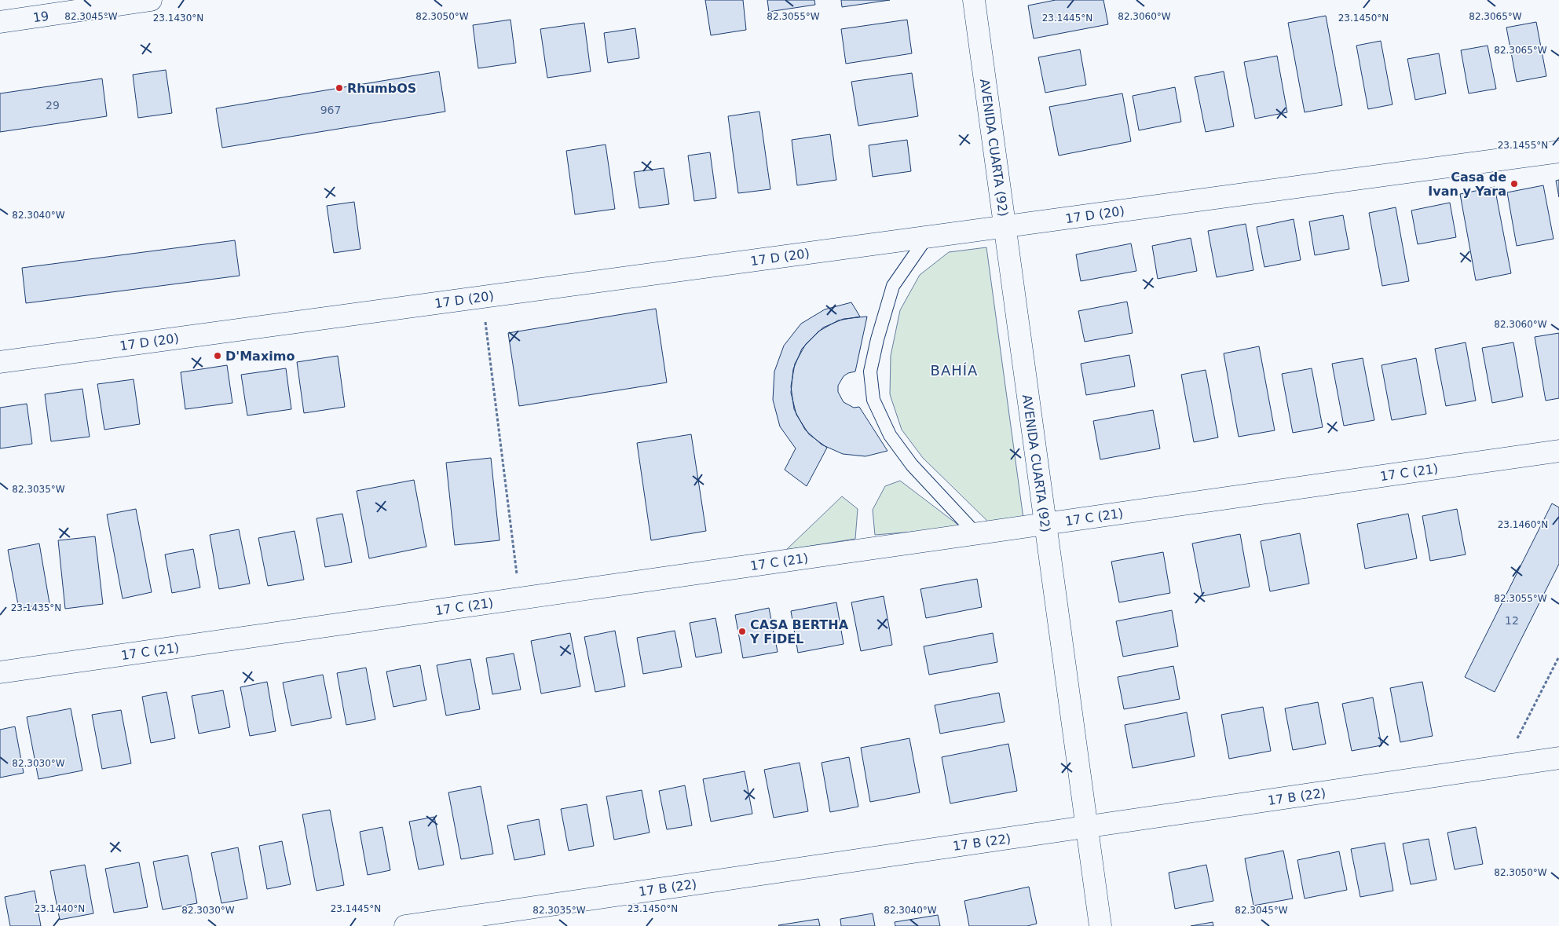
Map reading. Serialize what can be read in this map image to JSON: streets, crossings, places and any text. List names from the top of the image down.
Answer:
{
  "streets": {
    "street": [
      "19",
      "AVENIDA CUARTA (92)",
      "17 D (20)",
      "17 C (21)",
      "17 B (22)"
    ]
  },
  "crossings": [
    ["AVENIDA CUARTA (92)", "17 D (20)"],
    ["AVENIDA CUARTA (92)", "17 C (21)"],
    ["AVENIDA CUARTA (92)", "17 B (22)"]
  ],
  "districts": ["BAHÍA"],
  "places": [
    "RhumbOS",
    "Casa de Ivan y Yara",
    "D'Maximo",
    "CASA BERTHA Y FIDEL"
  ],
  "house_numbers": ["29", "967", "12"],
  "coordinates": [
    "82.3045°W",
    "82.3050°W",
    "82.3055°W",
    "82.3060°W",
    "82.3065°W",
    "23.1430°N",
    "23.1445°N",
    "23.1450°N",
    "23.1455°N",
    "82.3040°W",
    "82.3035°W",
    "23.1460°N",
    "23.1435°N",
    "82.3030°W",
    "23.1440°N"
  ]
}
